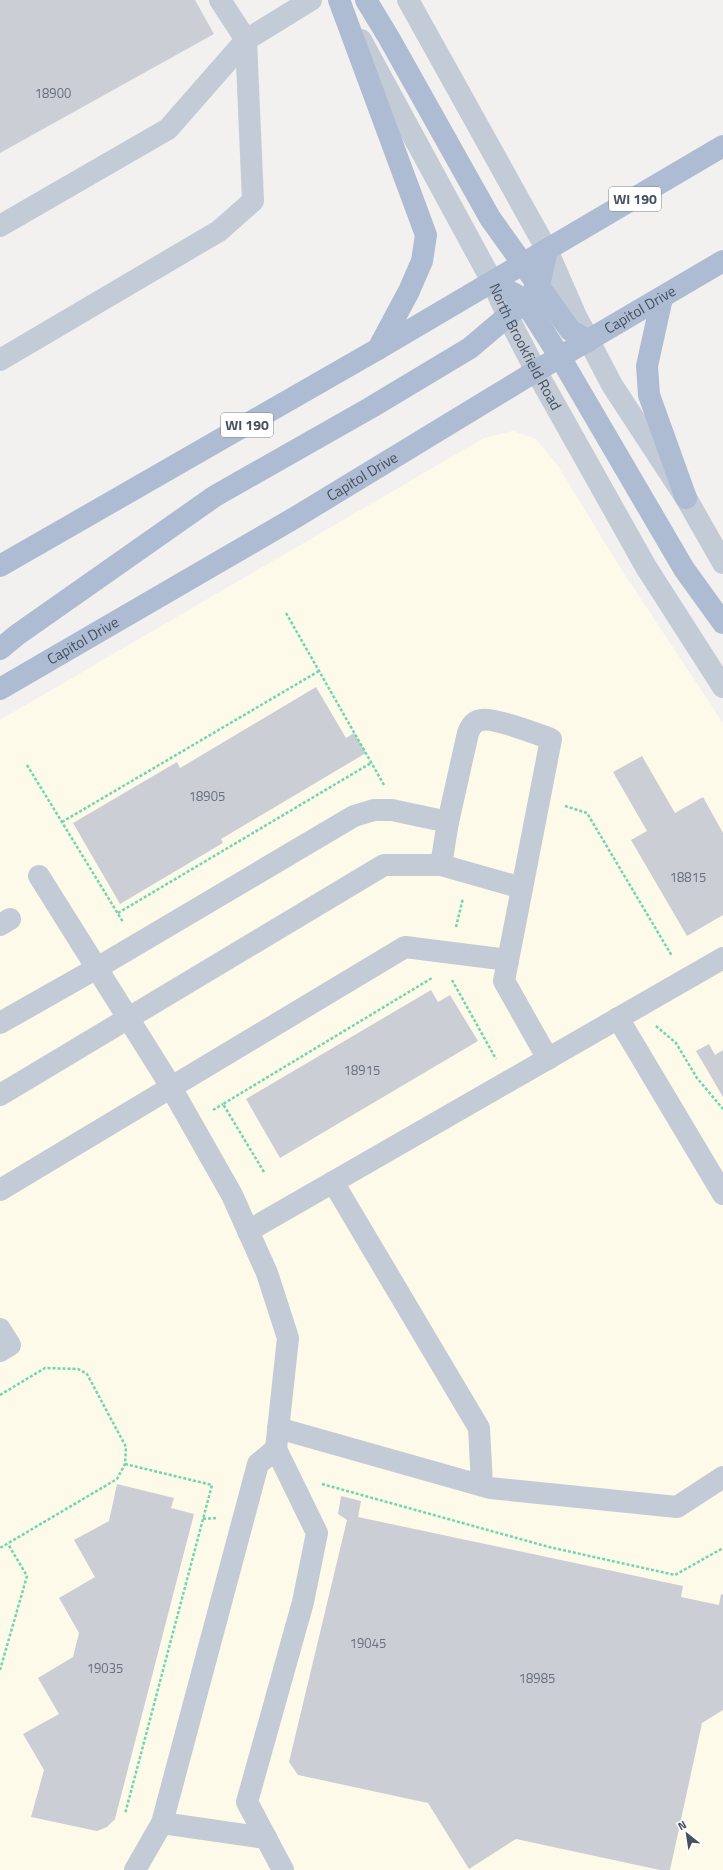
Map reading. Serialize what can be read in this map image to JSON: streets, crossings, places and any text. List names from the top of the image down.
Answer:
{
  "streets": {
    "main road": ["WI 190", "Capitol Drive"],
    "street": ["North Brookfield Road"]
  },
  "crossings": [
    ["WI 190", "North Brookfield Road"],
    ["Capitol Drive", "North Brookfield Road"]
  ],
  "house_numbers": [
    "18900",
    "18905",
    "18815",
    "18915",
    "19045",
    "19035",
    "18985"
  ],
  "north": "top left"
}
